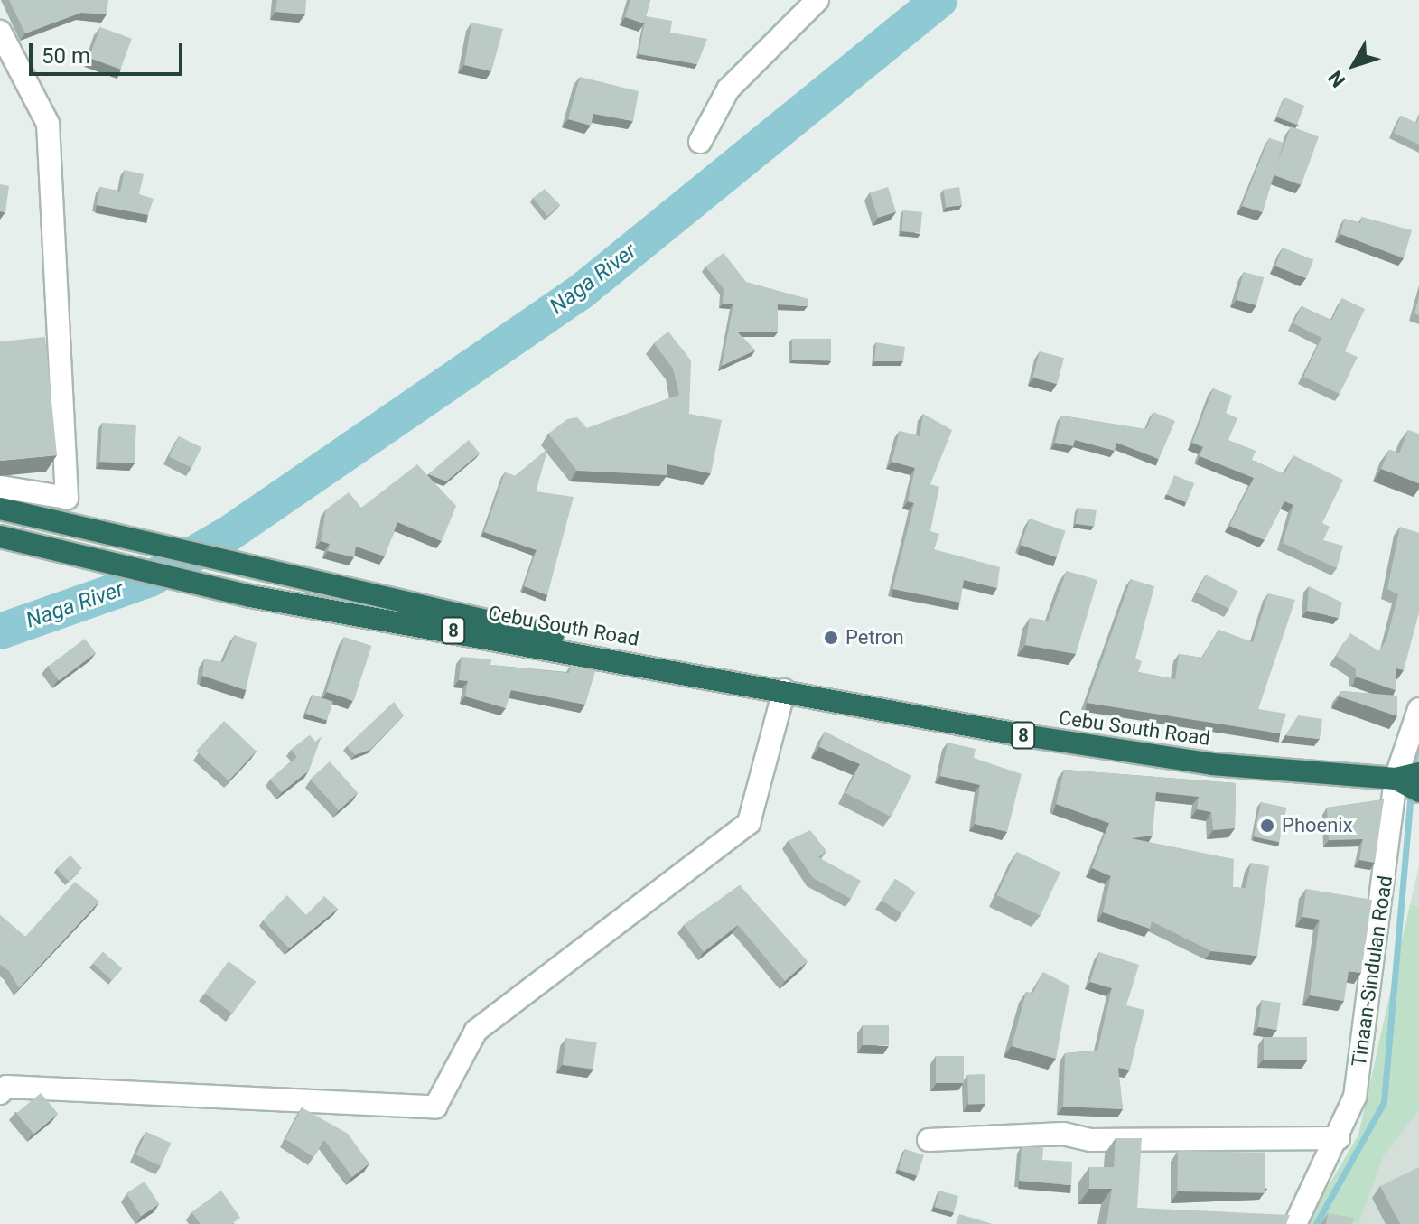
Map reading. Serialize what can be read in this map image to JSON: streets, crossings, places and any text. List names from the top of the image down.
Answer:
{
  "streets": {
    "highway": ["Cebu South Road", "8"],
    "street": ["Tinaan-Sindulan Road"]
  },
  "crossings": [
    ["Cebu South Road", "Tinaan-Sindulan Road"]
  ],
  "water": ["Naga River"],
  "places": ["Petron", "Phoenix"],
  "scale_bar": "50 m",
  "north": "bottom left"
}
